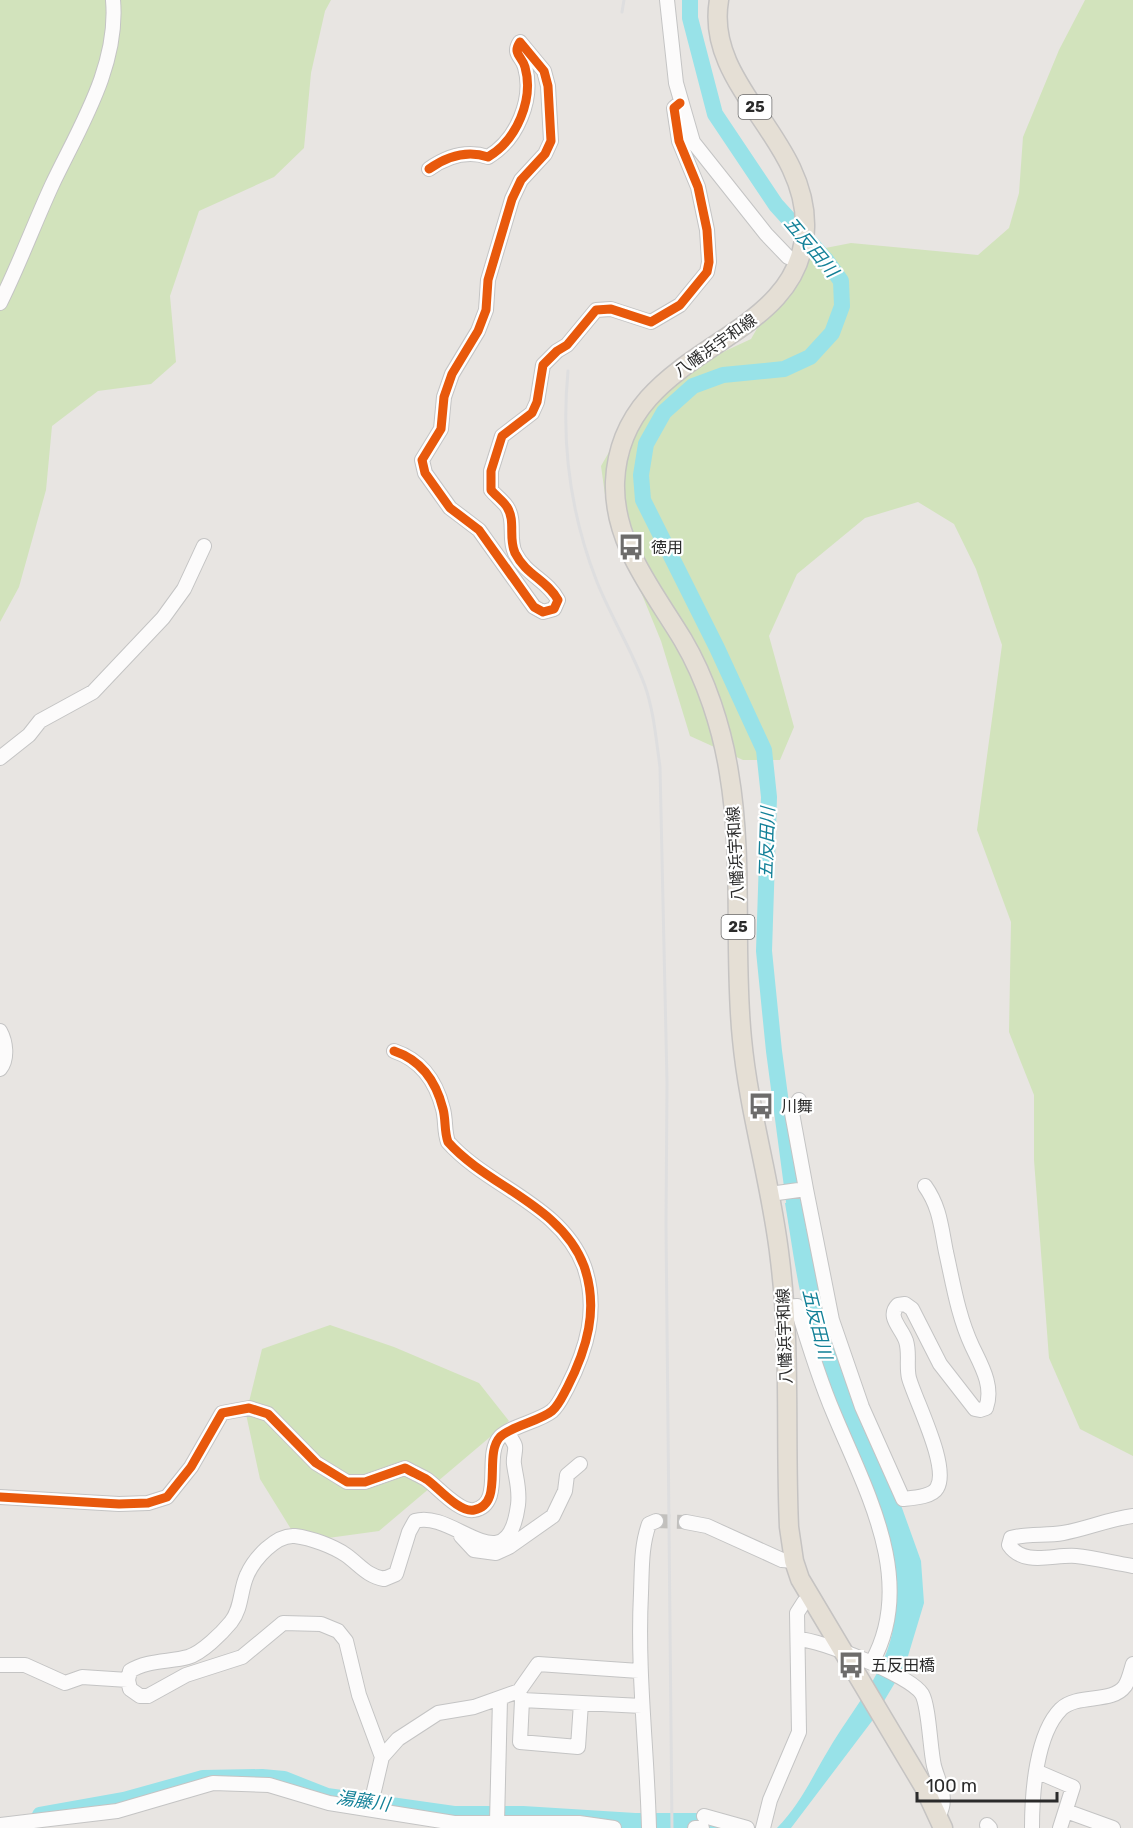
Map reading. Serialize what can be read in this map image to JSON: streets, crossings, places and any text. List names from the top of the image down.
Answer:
{
  "streets": {
    "main road": ["25", "八幡浜宇和線"]
  },
  "water": ["五反田川", "湯藤川"],
  "places": {
    "bus stop": ["徳用", "川舞", "五反田橋"]
  },
  "scale_bar": "100 m"
}
